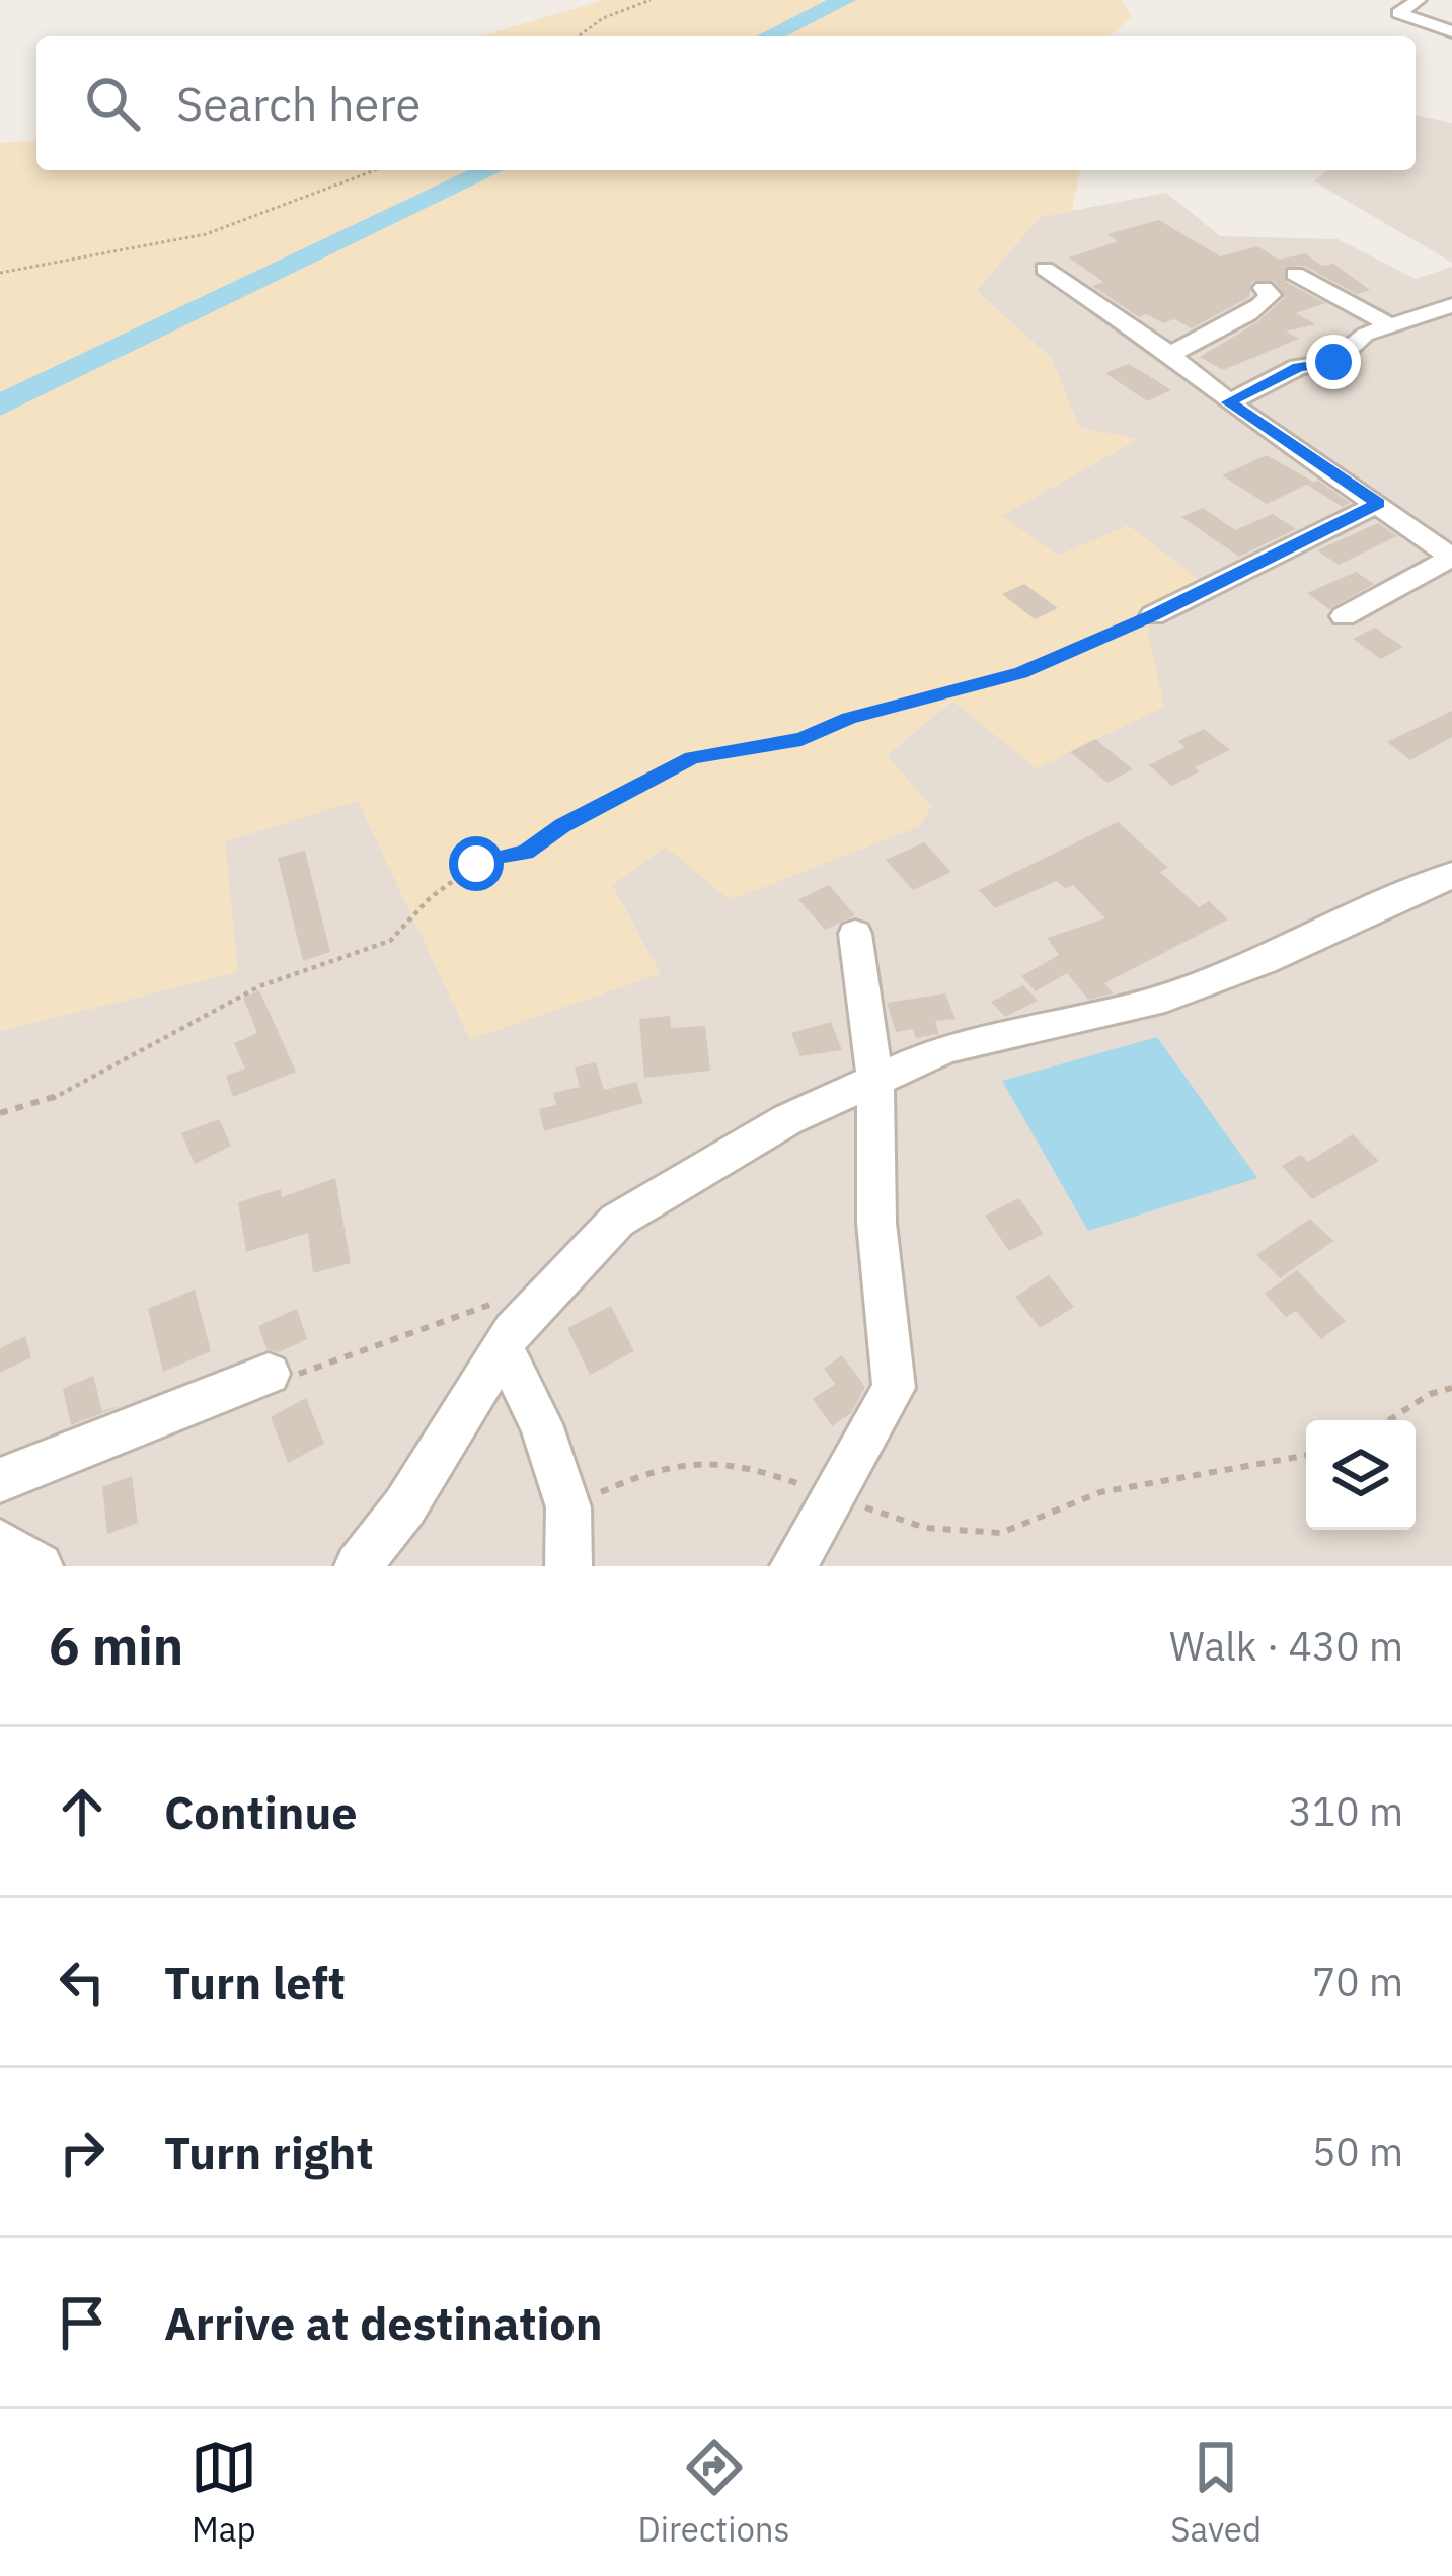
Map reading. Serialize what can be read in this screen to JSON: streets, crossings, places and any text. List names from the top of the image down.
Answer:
{
  "page": {
    "search": "Search here",
    "heading": ["6 min", "Walk · 430 m"],
    "list": [
      ["Continue", "310 m"],
      ["Turn left", "70 m"],
      ["Turn right", "50 m"],
      "Arrive at destination"
    ],
    "nav": ["Map", "Directions", "Saved"]
  }
}
